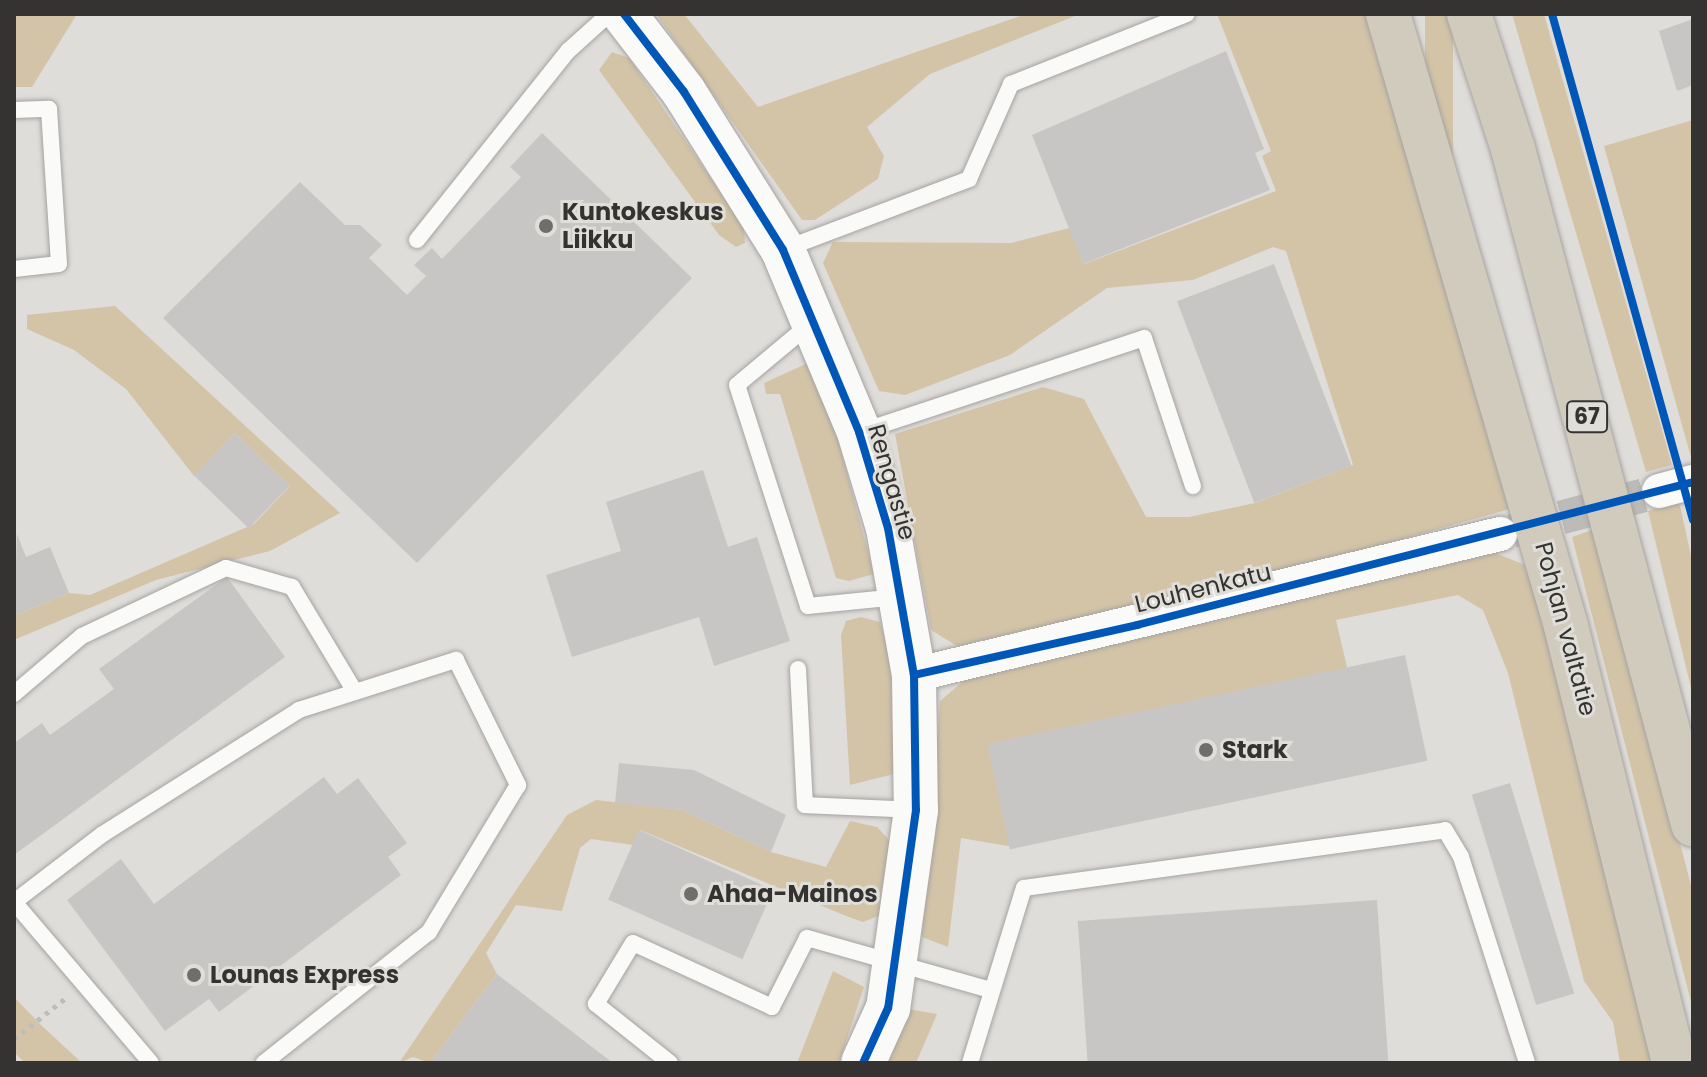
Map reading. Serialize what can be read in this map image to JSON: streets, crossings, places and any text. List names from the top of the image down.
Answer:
{
  "streets": {
    "highway": ["67", "Pohjan valtatie"],
    "street": ["Rengastie", "Louhenkatu"]
  },
  "crossings": [
    ["Rengastie", "Louhenkatu"]
  ],
  "places": [
    "Kuntokeskus Liikku",
    "Stark",
    "Ahaa-Mainos",
    "Lounas Express"
  ]
}
